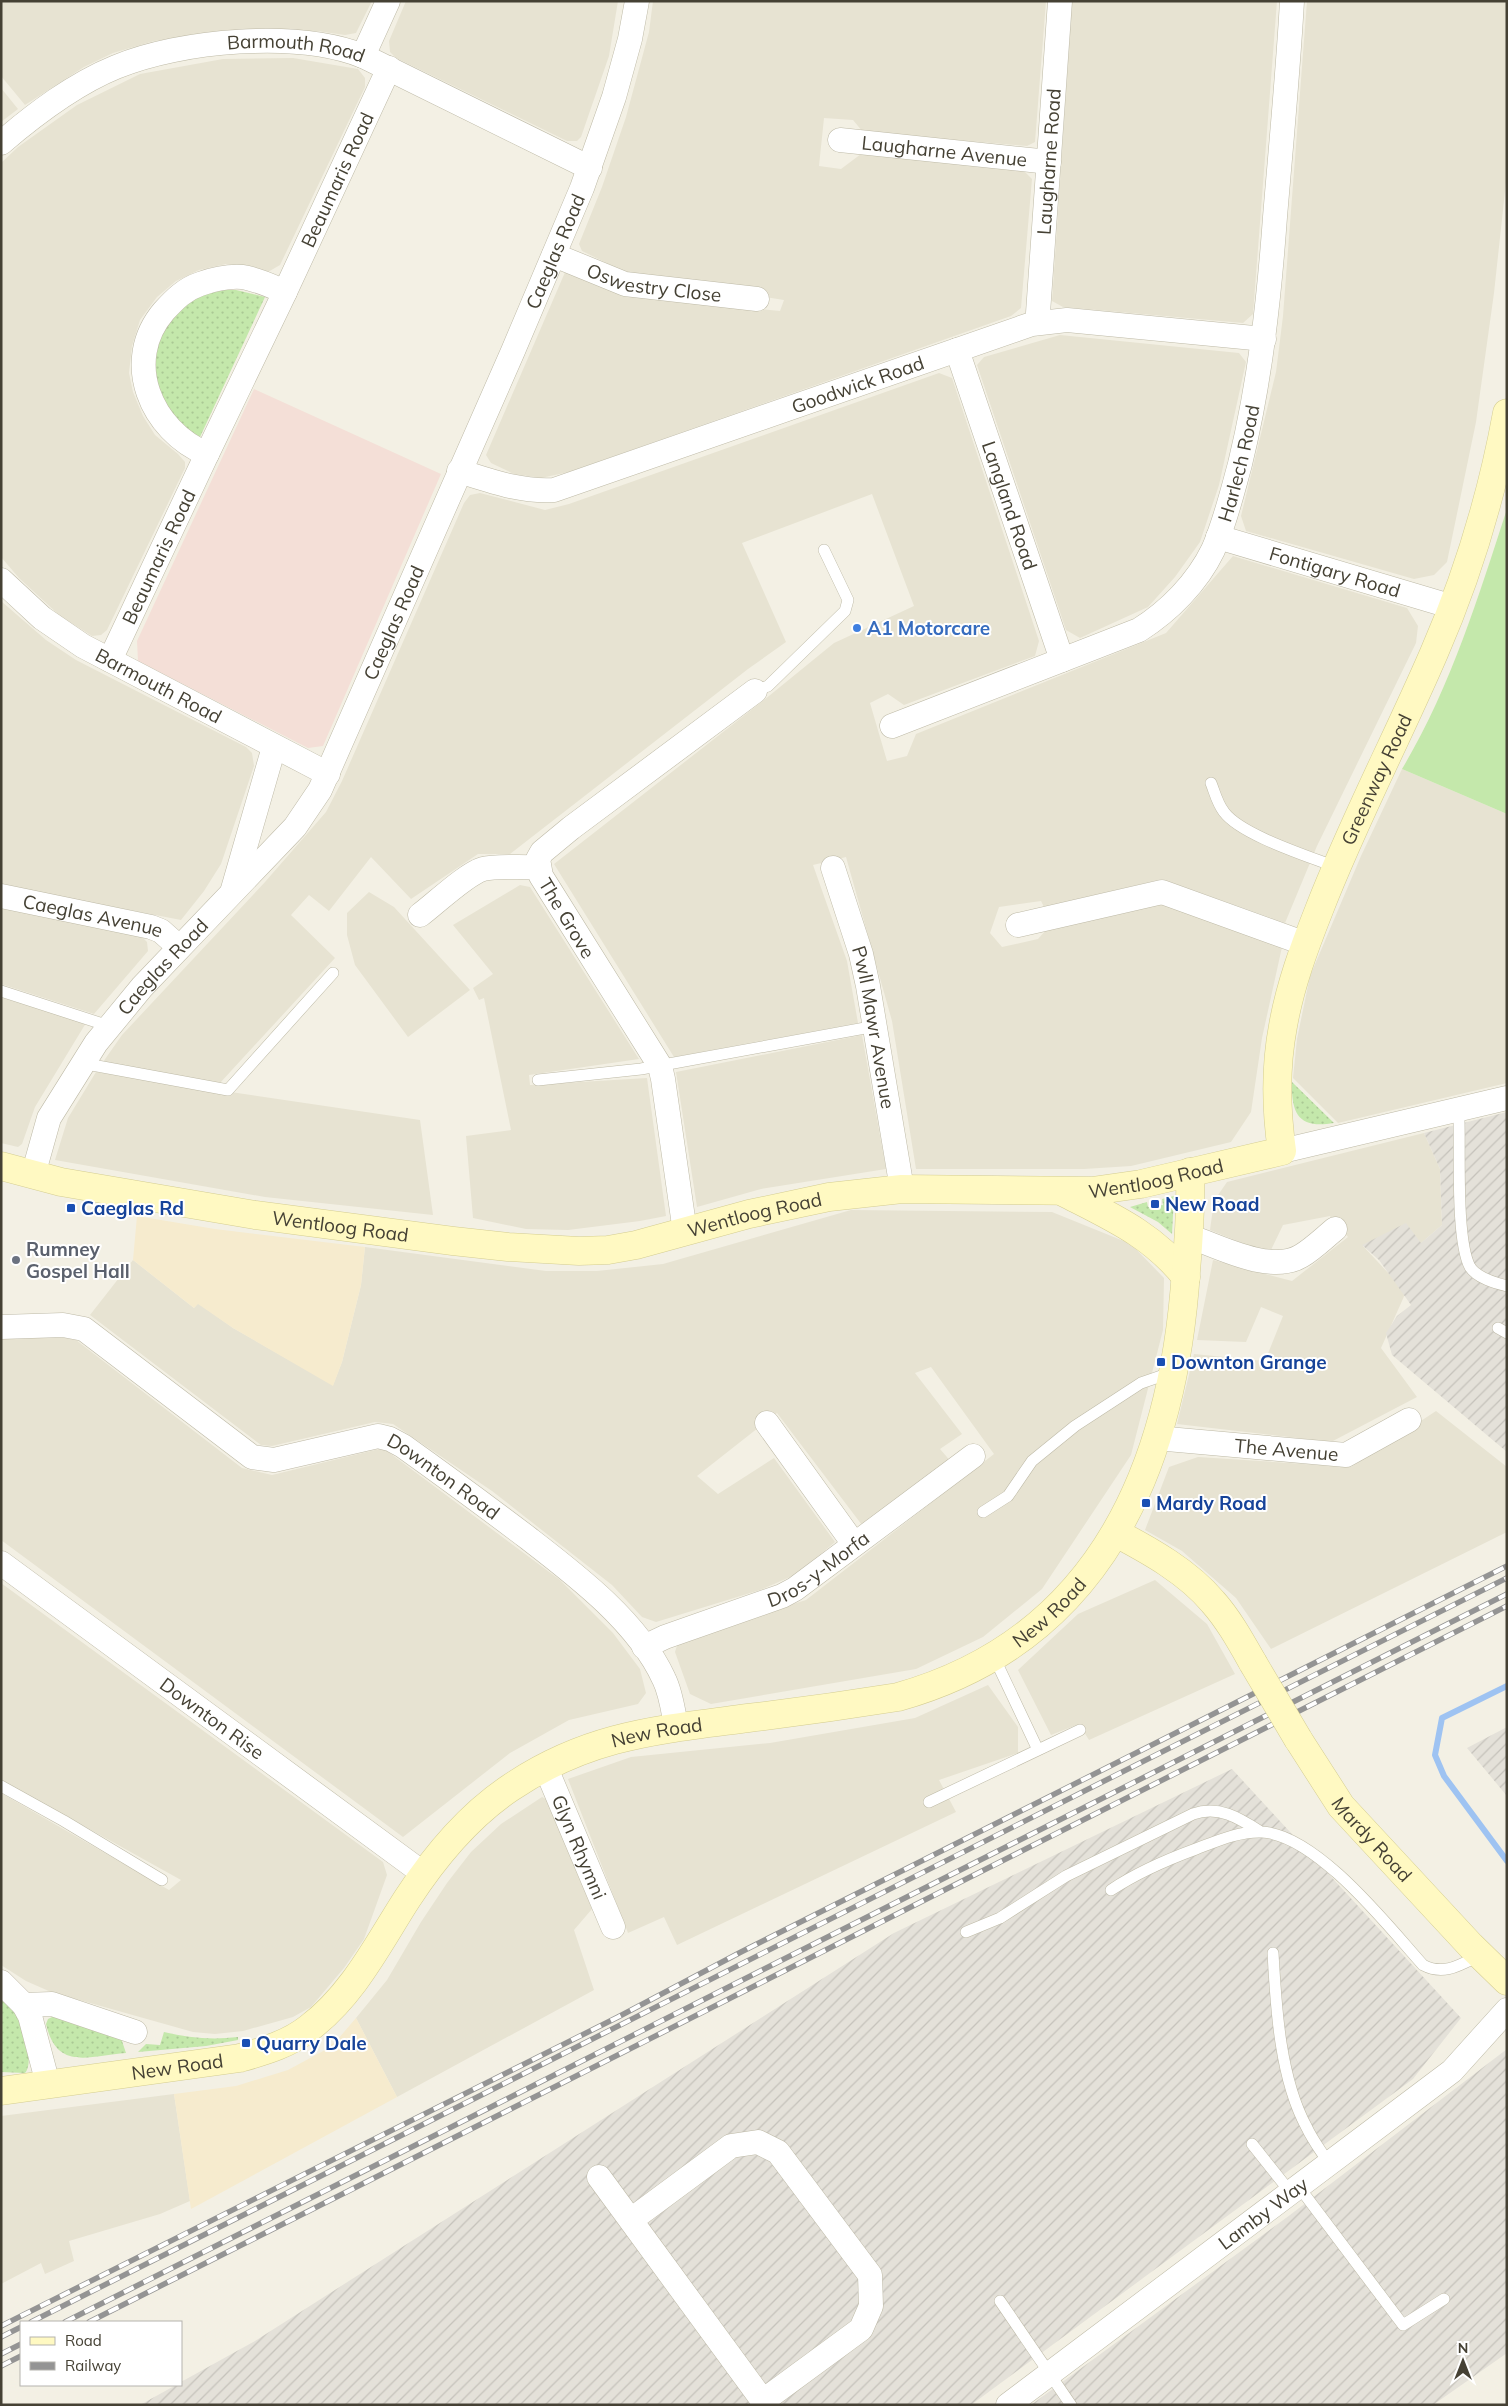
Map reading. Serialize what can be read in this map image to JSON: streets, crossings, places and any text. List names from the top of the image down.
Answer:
{
  "streets": {
    "street": [
      "Barmouth Road",
      "Laugharne Avenue",
      "Laugharne Road",
      "Beaumaris Road",
      "Caeglas Road",
      "Oswestry Close",
      "Goodwick Road",
      "Harlech Road",
      "Langland Road",
      "Fontigary Road",
      "Greenway Road",
      "Caeglas Avenue",
      "The Grove",
      "Pwll Mawr Avenue",
      "Wentloog Road",
      "The Avenue",
      "Downton Road",
      "Dros-y-Morfa",
      "New Road",
      "Downton Rise",
      "Mardy Road",
      "Glyn Rhymni",
      "Lamby Way"
    ]
  },
  "crossings": [
    ["Barmouth Road", "Beaumaris Road"],
    ["Barmouth Road", "Caeglas Road"],
    ["Laugharne Avenue", "Laugharne Road"],
    ["Laugharne Road", "Goodwick Road"],
    ["Caeglas Road", "Oswestry Close"],
    ["Caeglas Road", "Goodwick Road"],
    ["Caeglas Road", "Caeglas Avenue"],
    ["Caeglas Road", "Wentloog Road"],
    ["Goodwick Road", "Harlech Road"],
    ["Goodwick Road", "Langland Road"],
    ["Harlech Road", "Langland Road"],
    ["Harlech Road", "Fontigary Road"],
    ["Fontigary Road", "Greenway Road"],
    ["Greenway Road", "Wentloog Road"],
    ["The Grove", "Wentloog Road"],
    ["Pwll Mawr Avenue", "Wentloog Road"],
    ["Wentloog Road", "New Road"],
    ["The Avenue", "New Road"],
    ["Downton Road", "Dros-y-Morfa"],
    ["Downton Road", "New Road"],
    ["New Road", "Downton Rise"],
    ["New Road", "Mardy Road"],
    ["New Road", "Glyn Rhymni"]
  ],
  "places": {
    "other": ["A1 Motorcare", "Rumney Gospel Hall"],
    "transit": [
      "New Road",
      "Caeglas Rd",
      "Downton Grange",
      "Mardy Road",
      "Quarry Dale"
    ]
  },
  "legend": ["Road", "Railway"],
  "north": "top"
}
